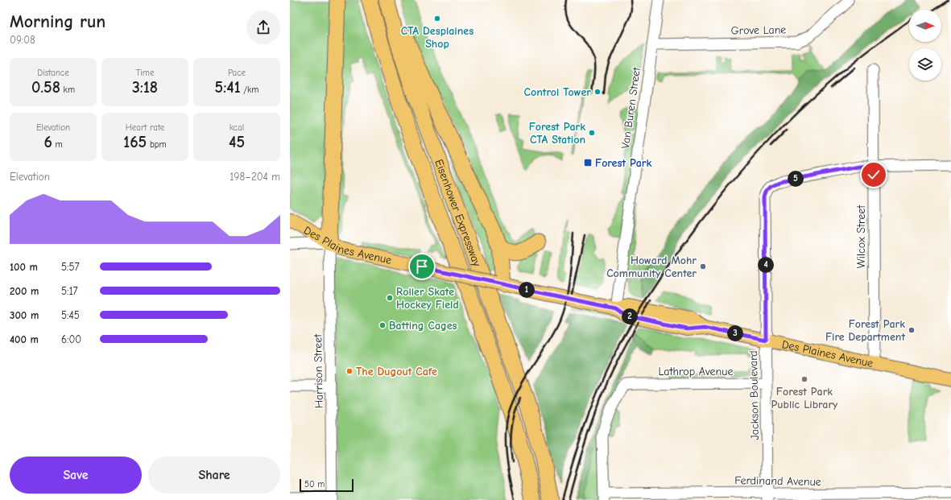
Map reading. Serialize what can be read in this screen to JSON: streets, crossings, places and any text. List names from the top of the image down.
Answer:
{
  "streets": {
    "highway": ["Eisenhower Expressway"],
    "main road": ["Des Plaines Avenue"],
    "street": [
      "Grove Lane",
      "Van Buren Street",
      "Wilcox Street",
      "Harrison Street",
      "Lathrop Avenue",
      "Jackson Boulevard",
      "Ferdinand Avenue"
    ]
  },
  "crossings": [
    ["Grove Lane", "Van Buren Street"],
    ["Van Buren Street", "Des Plaines Avenue"],
    ["Wilcox Street", "Des Plaines Avenue"],
    ["Wilcox Street", "Jackson Boulevard"],
    ["Des Plaines Avenue", "Harrison Street"],
    ["Des Plaines Avenue", "Jackson Boulevard"],
    ["Lathrop Avenue", "Jackson Boulevard"],
    ["Lathrop Avenue", "Ferdinand Avenue"],
    ["Jackson Boulevard", "Ferdinand Avenue"]
  ],
  "places": {
    "other": [
      "CTA Desplaines Shop",
      "Control Tower",
      "Forest Park CTA Station",
      "Howard Mohr Community Center",
      "Roller Skate Hockey Field",
      "Batting Cages",
      "Forest Park Fire Department",
      "The Dugout Cafe",
      "Forest Park Public Library"
    ],
    "transit": ["Forest Park"]
  },
  "scale_bar": "50 m",
  "north": "right",
  "page": {
    "heading": ["Morning run", "09:08"],
    "stats": [
      ["Distance", "0.58 km"],
      ["Time", "3:18"],
      ["Pace", "5:41 /km"],
      ["Elevation", "6 m"],
      ["Heart rate", "165 bpm"],
      ["kcal", "45"]
    ],
    "chart": ["Elevation", "198–204 m"],
    "pins": [
      "5",
      "4",
      "1",
      "2",
      "3"
    ],
    "list": [
      {
        "name": "100 m",
        "note": "5:57"
      },
      {
        "name": "200 m",
        "note": "5:17"
      },
      {
        "name": "300 m",
        "note": "5:45"
      },
      {
        "name": "400 m",
        "note": "6:00"
      }
    ],
    "buttons": ["Save", "Share"],
    "scale": "50 m"
  }
}
